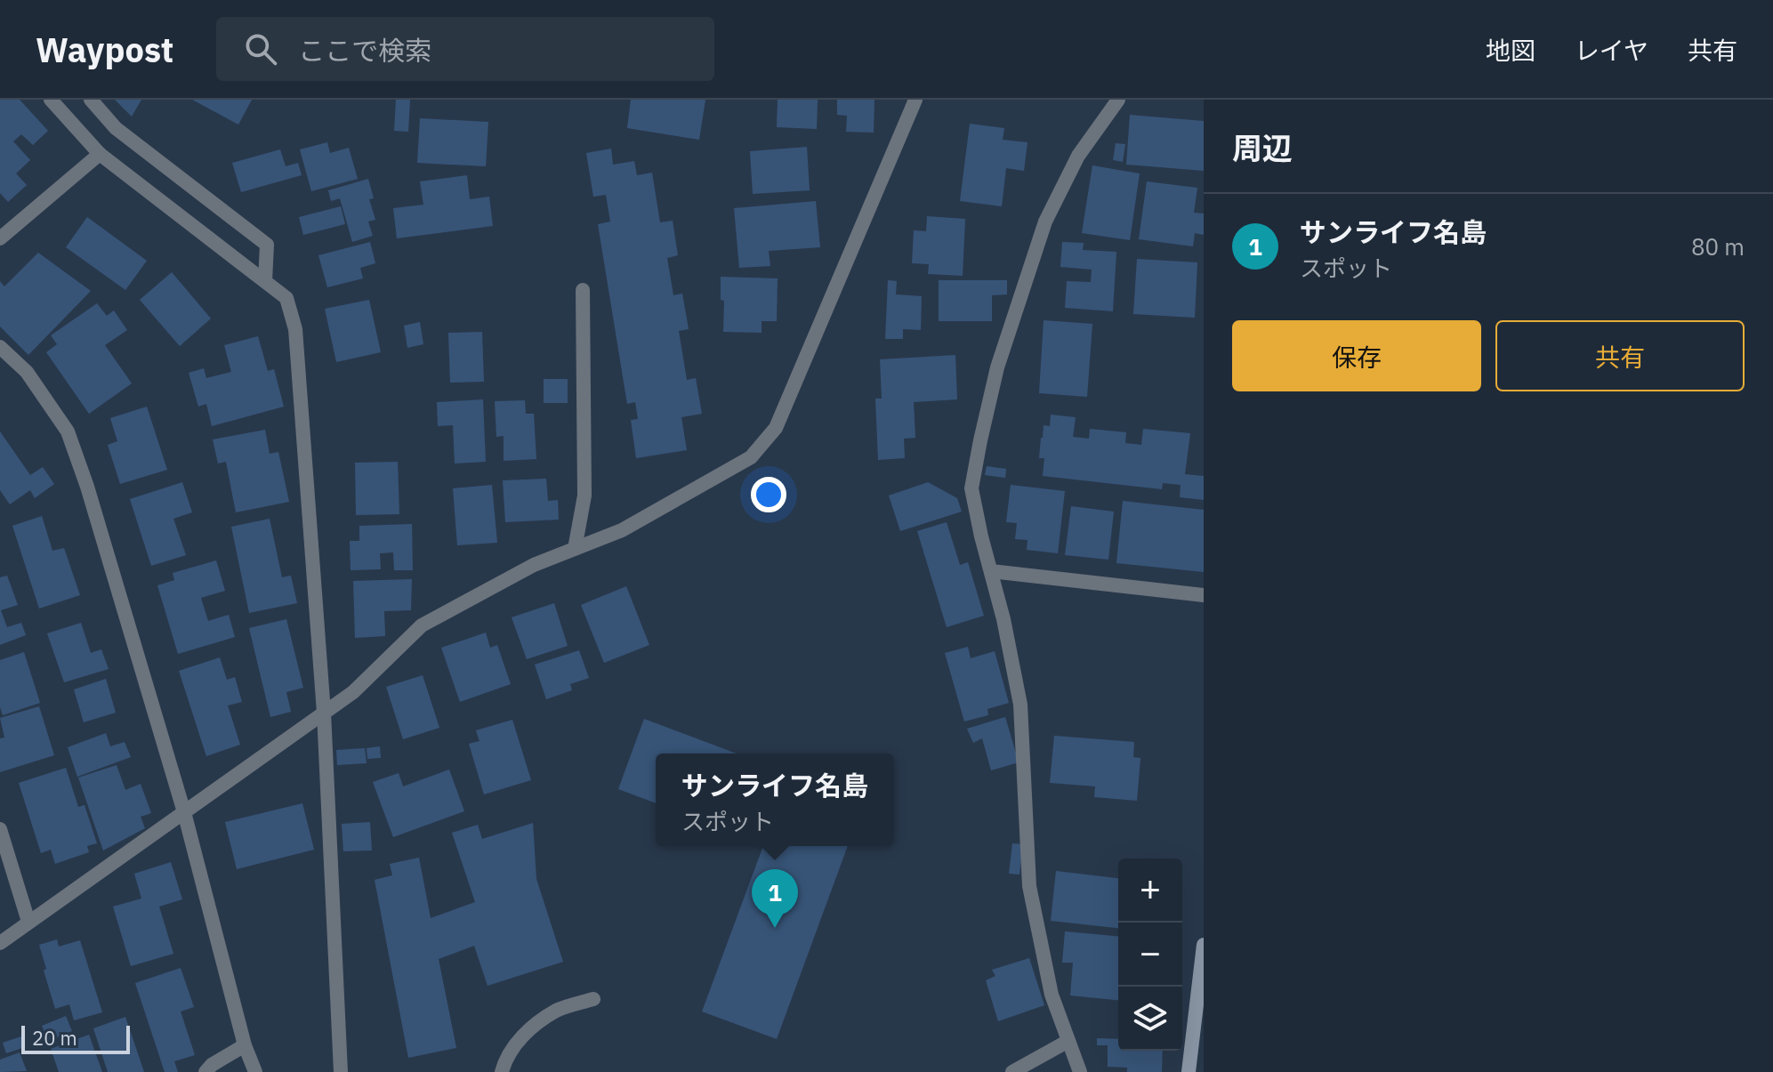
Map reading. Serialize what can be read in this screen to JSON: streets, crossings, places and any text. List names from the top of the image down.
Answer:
{
  "scale_bar": "20 m",
  "page": {
    "header": "Waypost",
    "search": "ここで検索",
    "nav": ["地図", "レイヤ", "共有"],
    "heading": "周辺",
    "list": [
      {
        "mark": "1",
        "name": "サンライフ名島",
        "note": "スポット",
        "value": "80 m"
      }
    ],
    "buttons": ["保存", "共有"],
    "popup": ["サンライフ名島", "スポット"],
    "map_buttons": ["+", "−"],
    "pins": "1",
    "scale": "20 m"
  }
}
